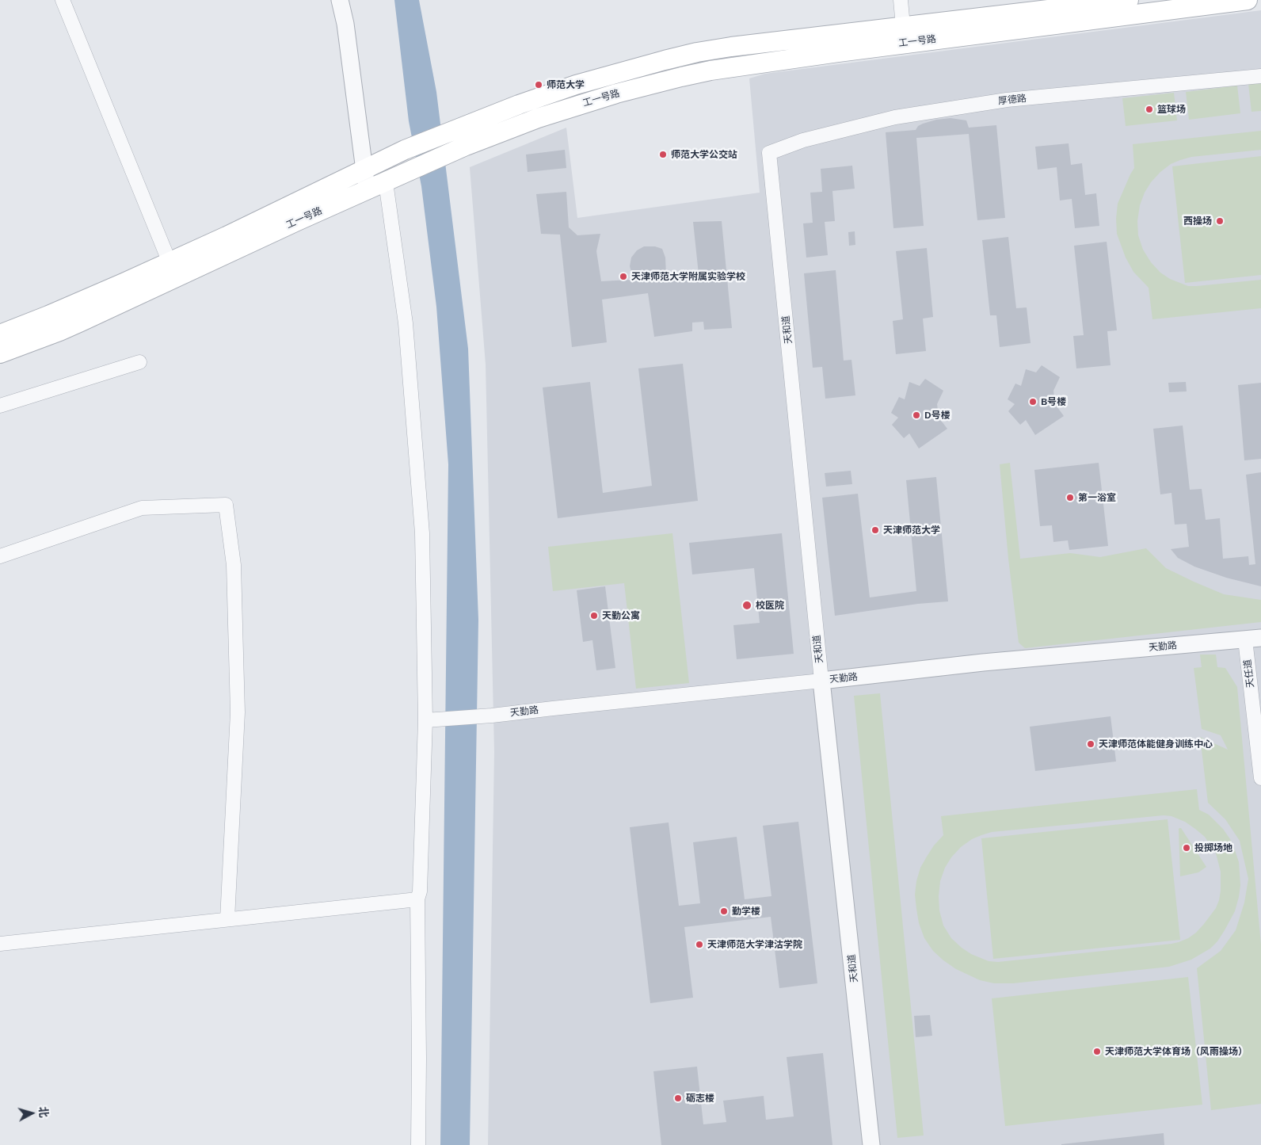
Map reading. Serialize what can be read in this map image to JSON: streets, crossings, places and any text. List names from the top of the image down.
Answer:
{
  "streets": {
    "main road": ["工一号路"],
    "street": [
      "厚德路",
      "天和道",
      "天勤路",
      "天任道"
    ]
  },
  "crossings": [
    ["厚德路", "天和道"],
    ["天和道", "天勤路"],
    ["天勤路", "天任道"]
  ],
  "places": [
    "师范大学",
    "篮球场",
    "师范大学公交站",
    "西操场",
    "天津师范大学附属实验学校",
    "B号楼",
    "D号楼",
    "第一浴室",
    "天津师范大学",
    "校医院",
    "天勤公寓",
    "天津师范体能健身训练中心",
    "投掷场地",
    "勤学楼",
    "天津师范大学津沽学院",
    "天津师范大学体育场（风雨操场）",
    "砺志楼"
  ],
  "north": "right"
}
